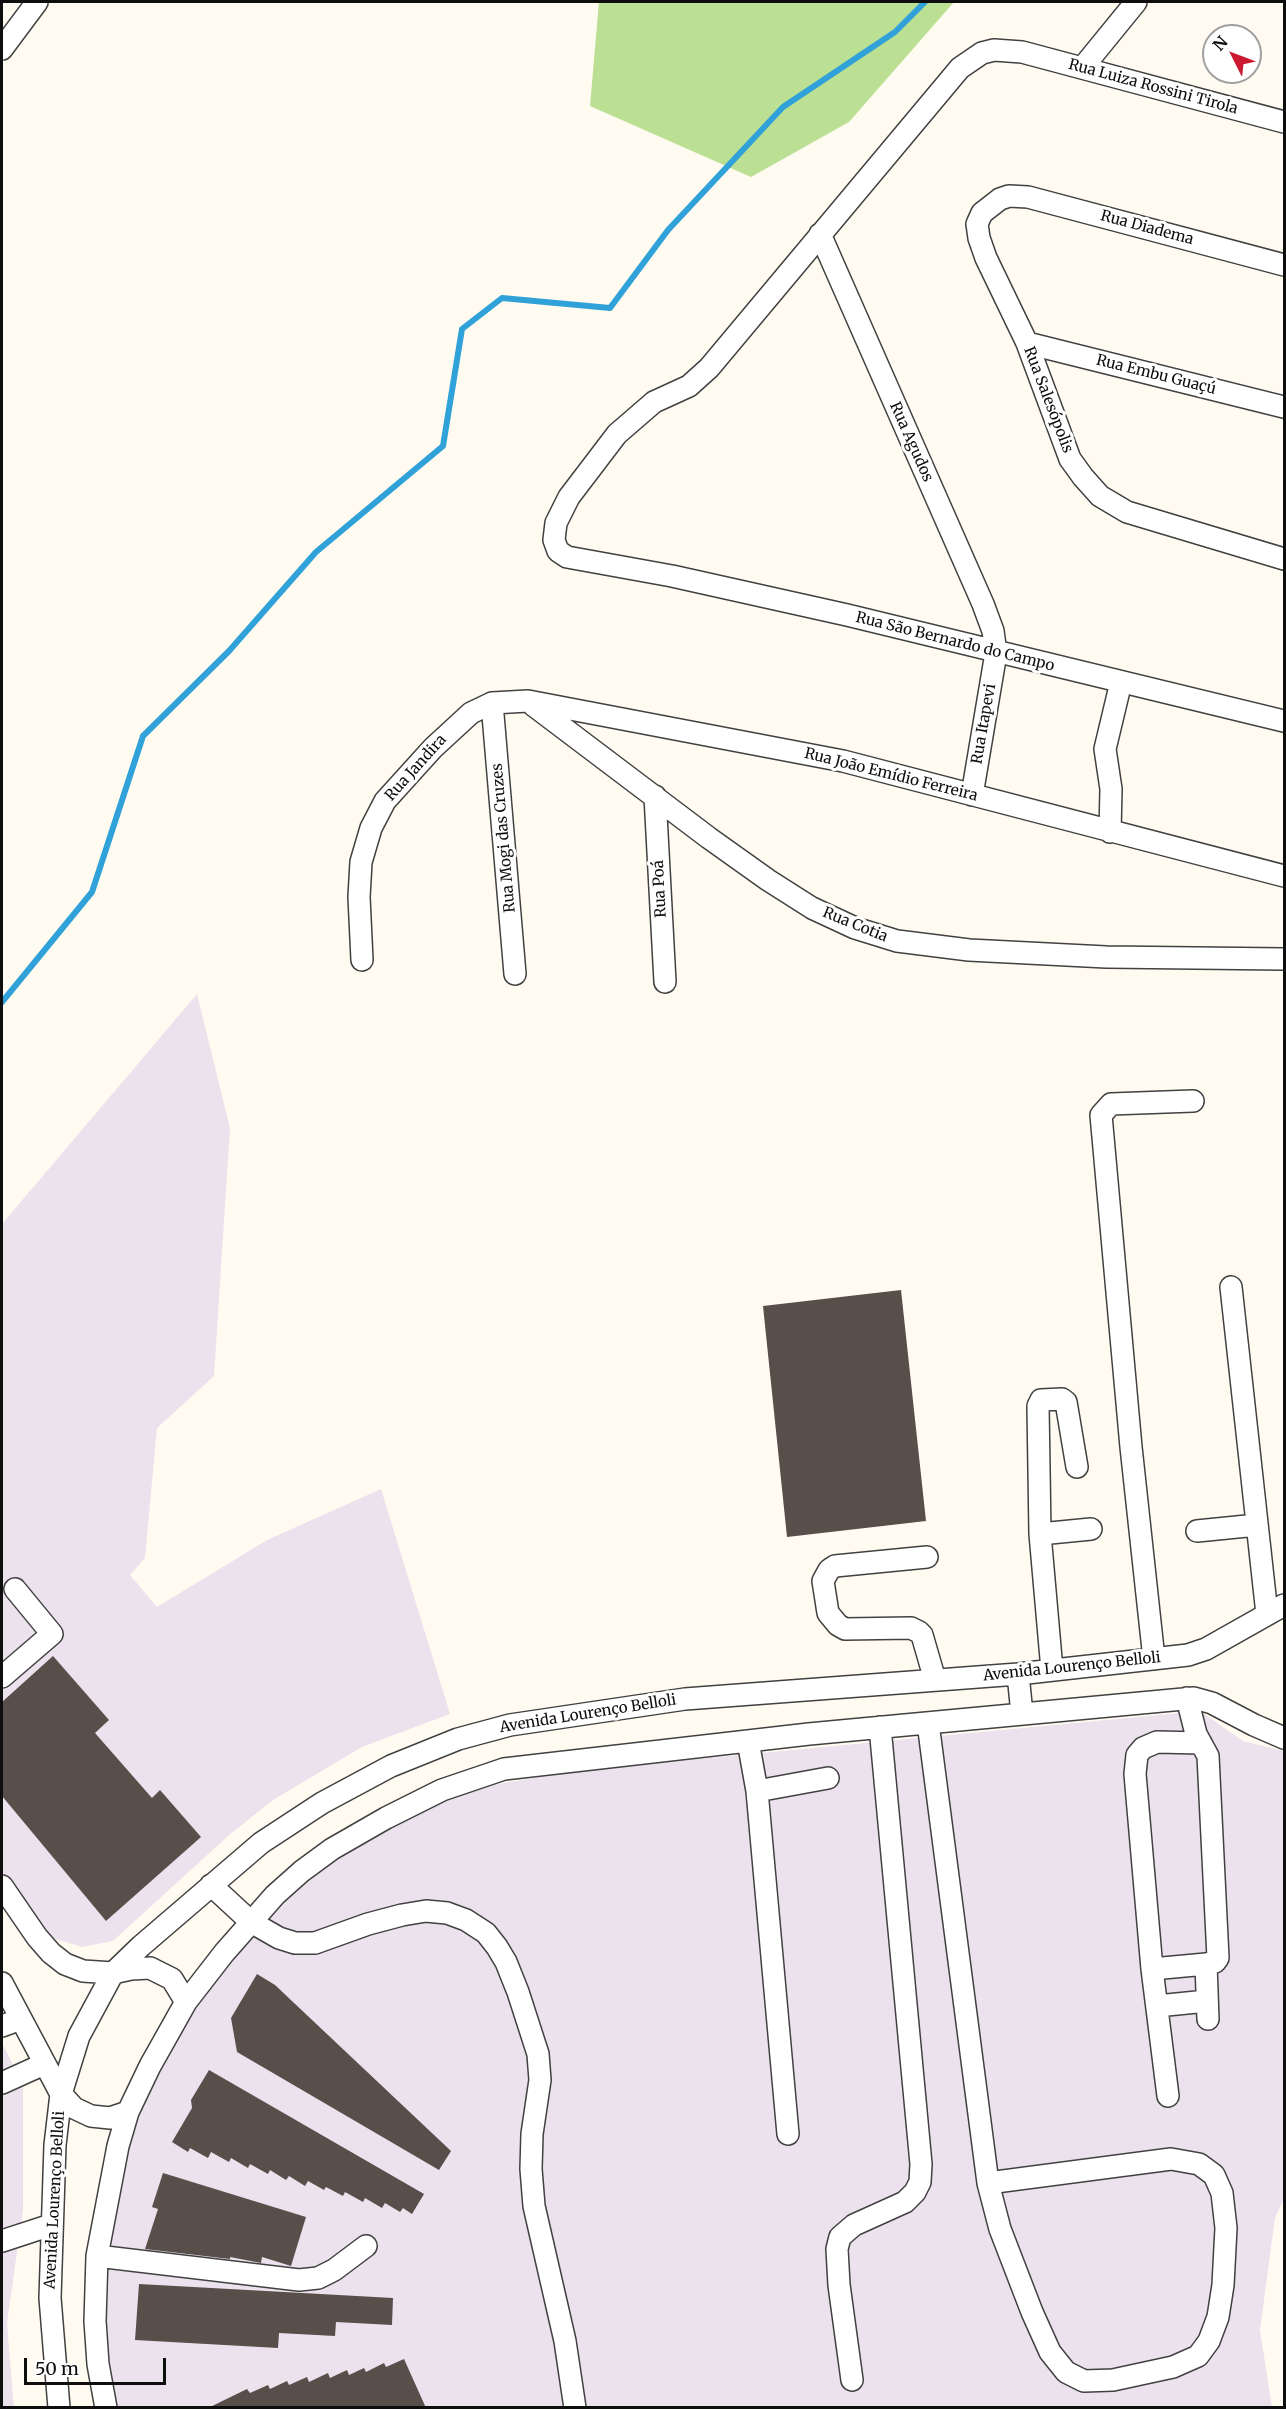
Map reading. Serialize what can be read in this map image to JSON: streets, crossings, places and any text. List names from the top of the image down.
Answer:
{
  "streets": {
    "street": [
      "Rua Luiza Rossini Tirola",
      "Rua Diadema",
      "Rua Embu Guaçú",
      "Rua Salesópolis",
      "Rua Agudos",
      "Rua São Bernardo do Campo",
      "Rua Itapevi",
      "Rua Jandira",
      "Rua João Emídio Ferreira",
      "Rua Mogi das Cruzes",
      "Rua Poá",
      "Rua Cotia",
      "Avenida Lourenço Belloli"
    ]
  },
  "crossings": [
    ["Rua Luiza Rossini Tirola", "Rua Agudos"],
    ["Rua Luiza Rossini Tirola", "Rua São Bernardo do Campo"],
    ["Rua Diadema", "Rua Salesópolis"],
    ["Rua Embu Guaçú", "Rua Salesópolis"],
    ["Rua Agudos", "Rua São Bernardo do Campo"],
    ["Rua Agudos", "Rua Itapevi"],
    ["Rua São Bernardo do Campo", "Rua Itapevi"],
    ["Rua Itapevi", "Rua João Emídio Ferreira"],
    ["Rua Jandira", "Rua João Emídio Ferreira"],
    ["Rua Jandira", "Rua Mogi das Cruzes"],
    ["Rua João Emídio Ferreira", "Rua Mogi das Cruzes"],
    ["Rua João Emídio Ferreira", "Rua Cotia"],
    ["Rua Poá", "Rua Cotia"]
  ],
  "scale_bar": "50 m",
  "north": "top left"
}
